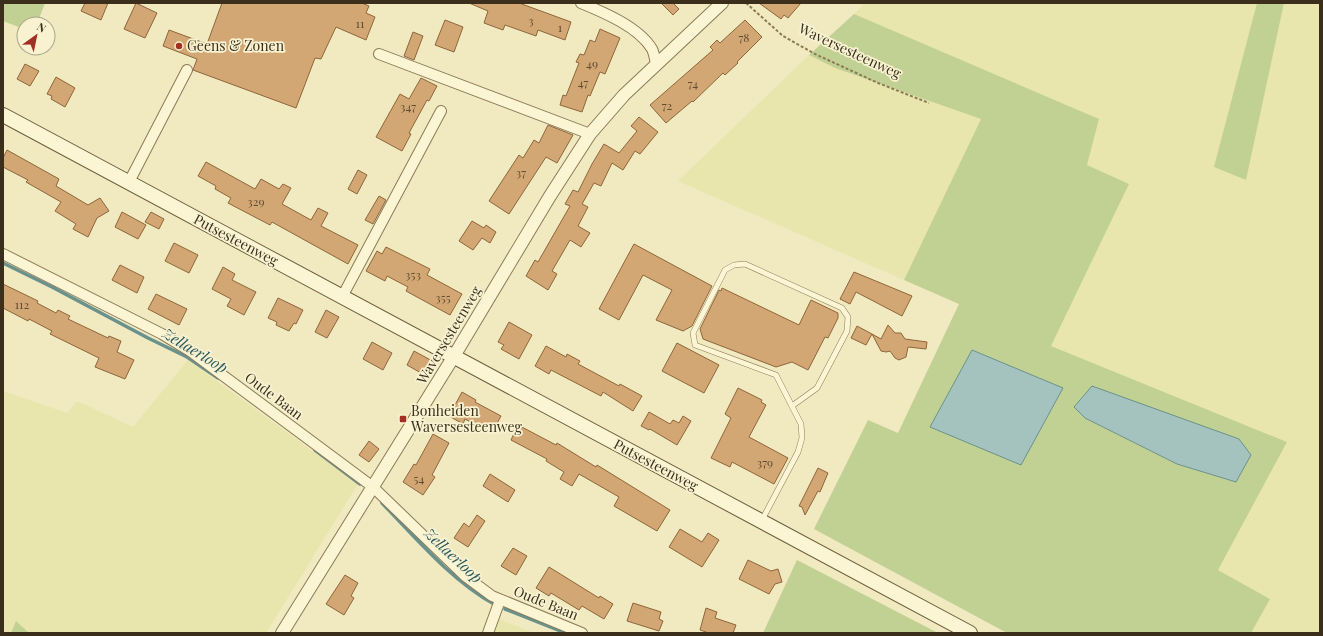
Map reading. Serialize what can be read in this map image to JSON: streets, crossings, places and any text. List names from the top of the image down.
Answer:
{
  "streets": {
    "main road": ["Putsesteenweg"],
    "street": ["Waversesteenweg", "Oude Baan"]
  },
  "crossings": [
    ["Waversesteenweg", "Putsesteenweg"],
    ["Waversesteenweg", "Oude Baan"]
  ],
  "water": ["Zellaerloop"],
  "places": {
    "other": ["Geens & Zonen"],
    "transit": ["Bonheiden Waversesteenweg"]
  },
  "house_numbers": [
    "3",
    "11",
    "1",
    "78",
    "49",
    "47",
    "74",
    "72",
    "347",
    "37",
    "329",
    "353",
    "355",
    "112",
    "379",
    "54"
  ],
  "north": "top right"
}
